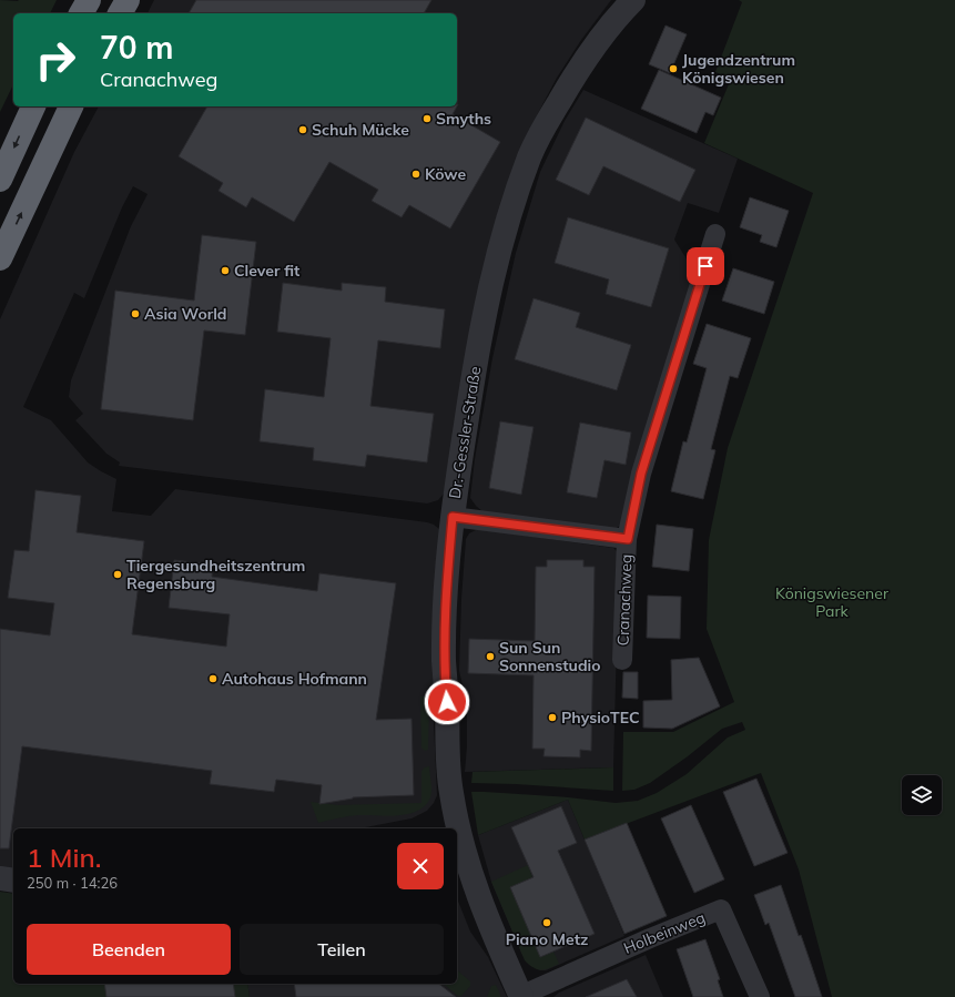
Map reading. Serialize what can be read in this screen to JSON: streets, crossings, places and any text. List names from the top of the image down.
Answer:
{
  "streets": {
    "street": ["Dr.-Gessler-Straße", "Cranachweg", "Holbeinweg"]
  },
  "crossings": [
    ["Dr.-Gessler-Straße", "Cranachweg"],
    ["Dr.-Gessler-Straße", "Holbeinweg"]
  ],
  "parks": ["Königswiesener Park"],
  "places": [
    "Jugendzentrum Königswiesen",
    "Smyths",
    "Schuh Mücke",
    "Köwe",
    "Clever fit",
    "Asia World",
    "Tiergesundheitszentrum Regensburg",
    "Sun Sun Sonnenstudio",
    "Autohaus Hofmann",
    "PhysioTEC",
    "Piano Metz"
  ],
  "page": {
    "turn": ["70 m", "Cranachweg"],
    "heading": ["1 Min.", "250 m · 14:26"],
    "buttons": ["Beenden", "Teilen"]
  }
}
